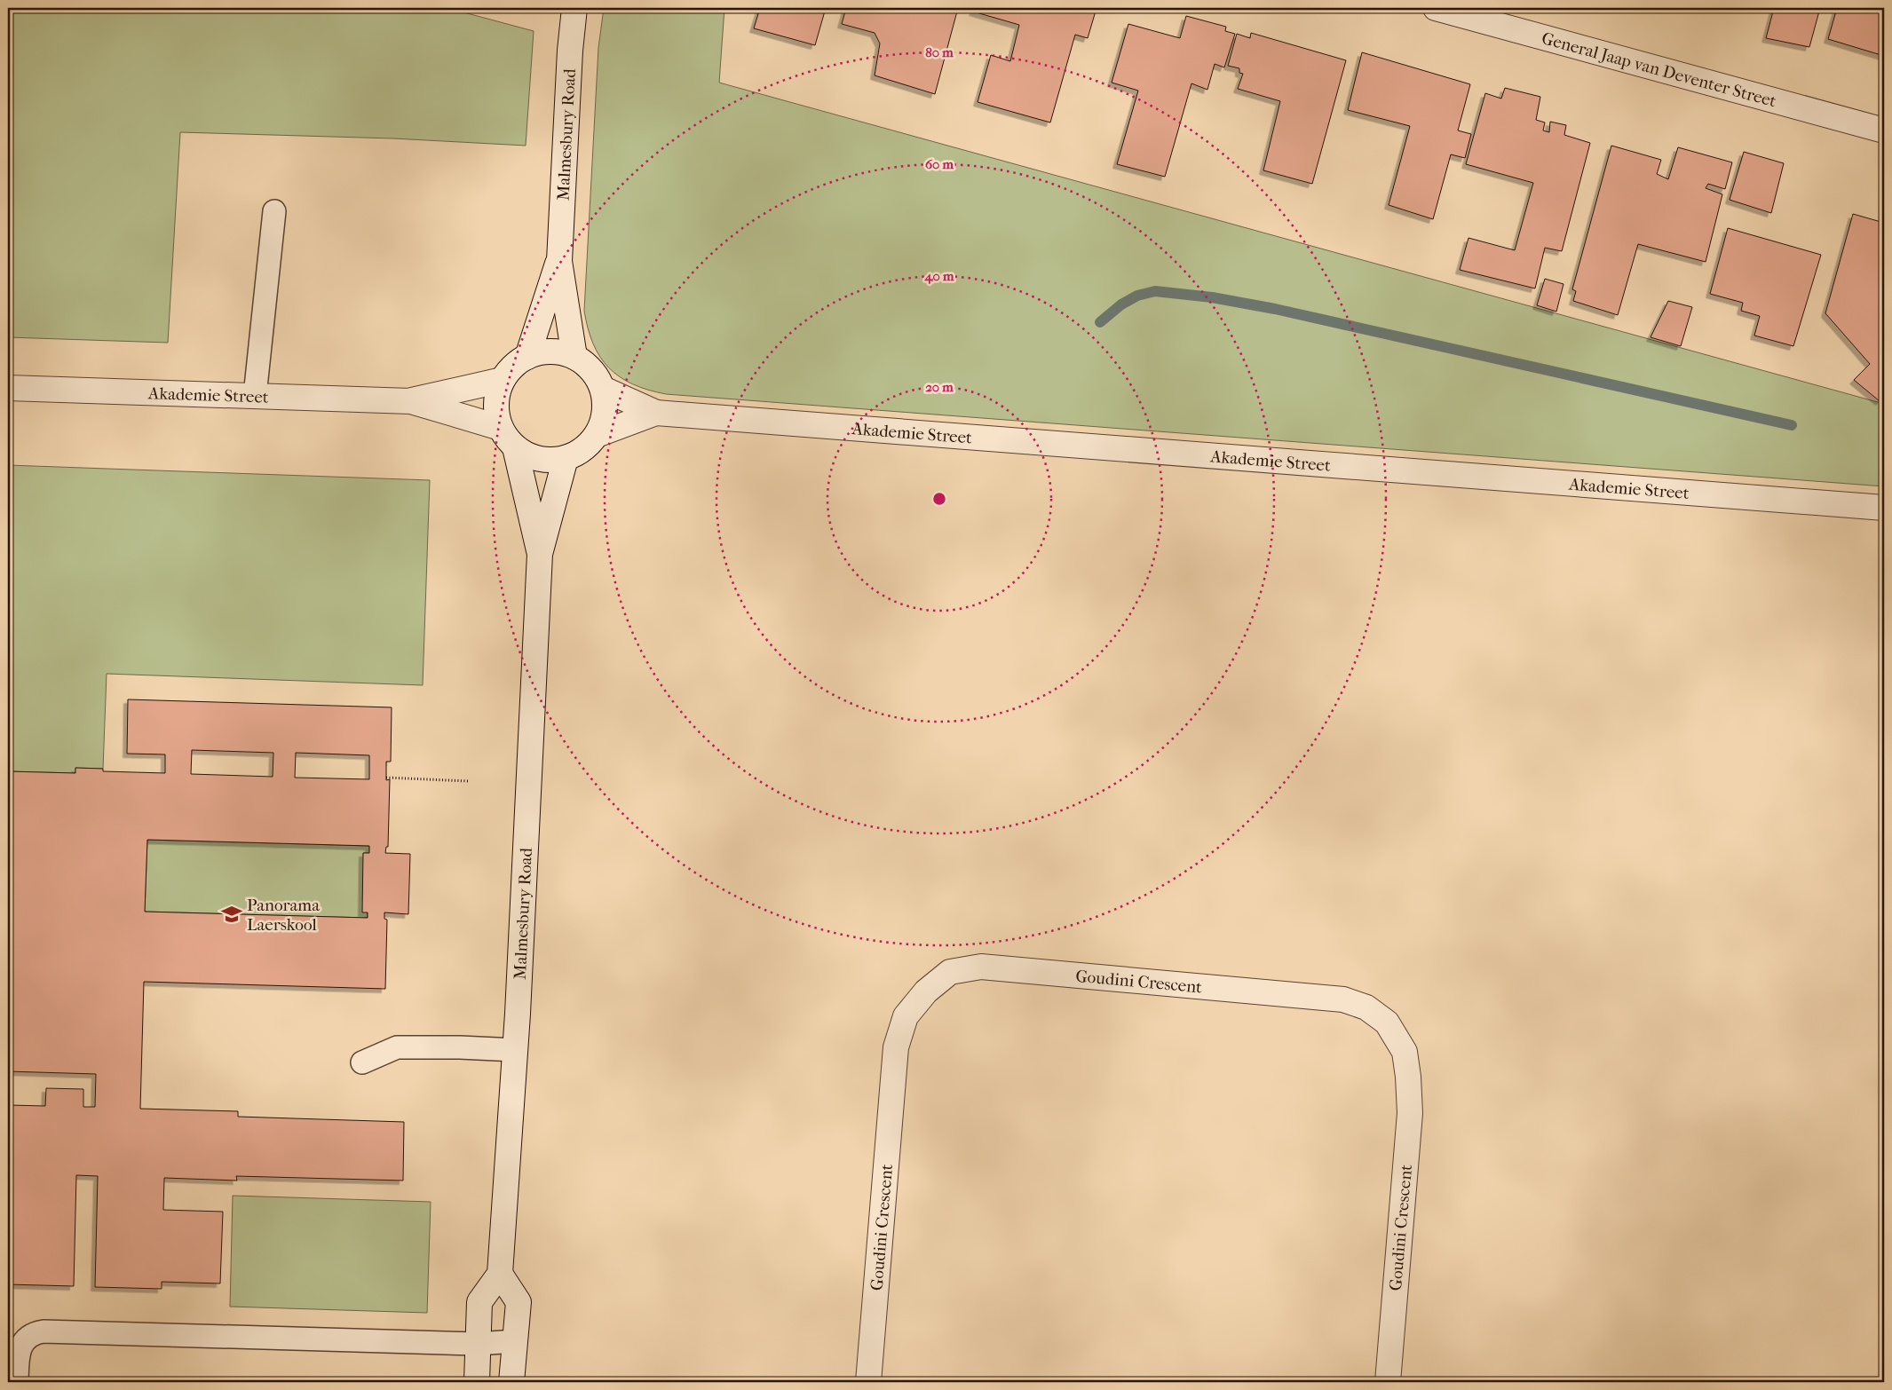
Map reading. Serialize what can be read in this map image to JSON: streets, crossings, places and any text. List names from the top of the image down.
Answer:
{
  "streets": {
    "street": [
      "General Jaap van Deventer Street",
      "Malmesbury Road",
      "Akademie Street",
      "Goudini Crescent"
    ]
  },
  "crossings": [
    ["Malmesbury Road", "Akademie Street"]
  ],
  "places": {
    "school or university": ["Panorama Laerskool"]
  },
  "rings": [
    "80 m",
    "60 m",
    "40 m",
    "20 m"
  ]
}
